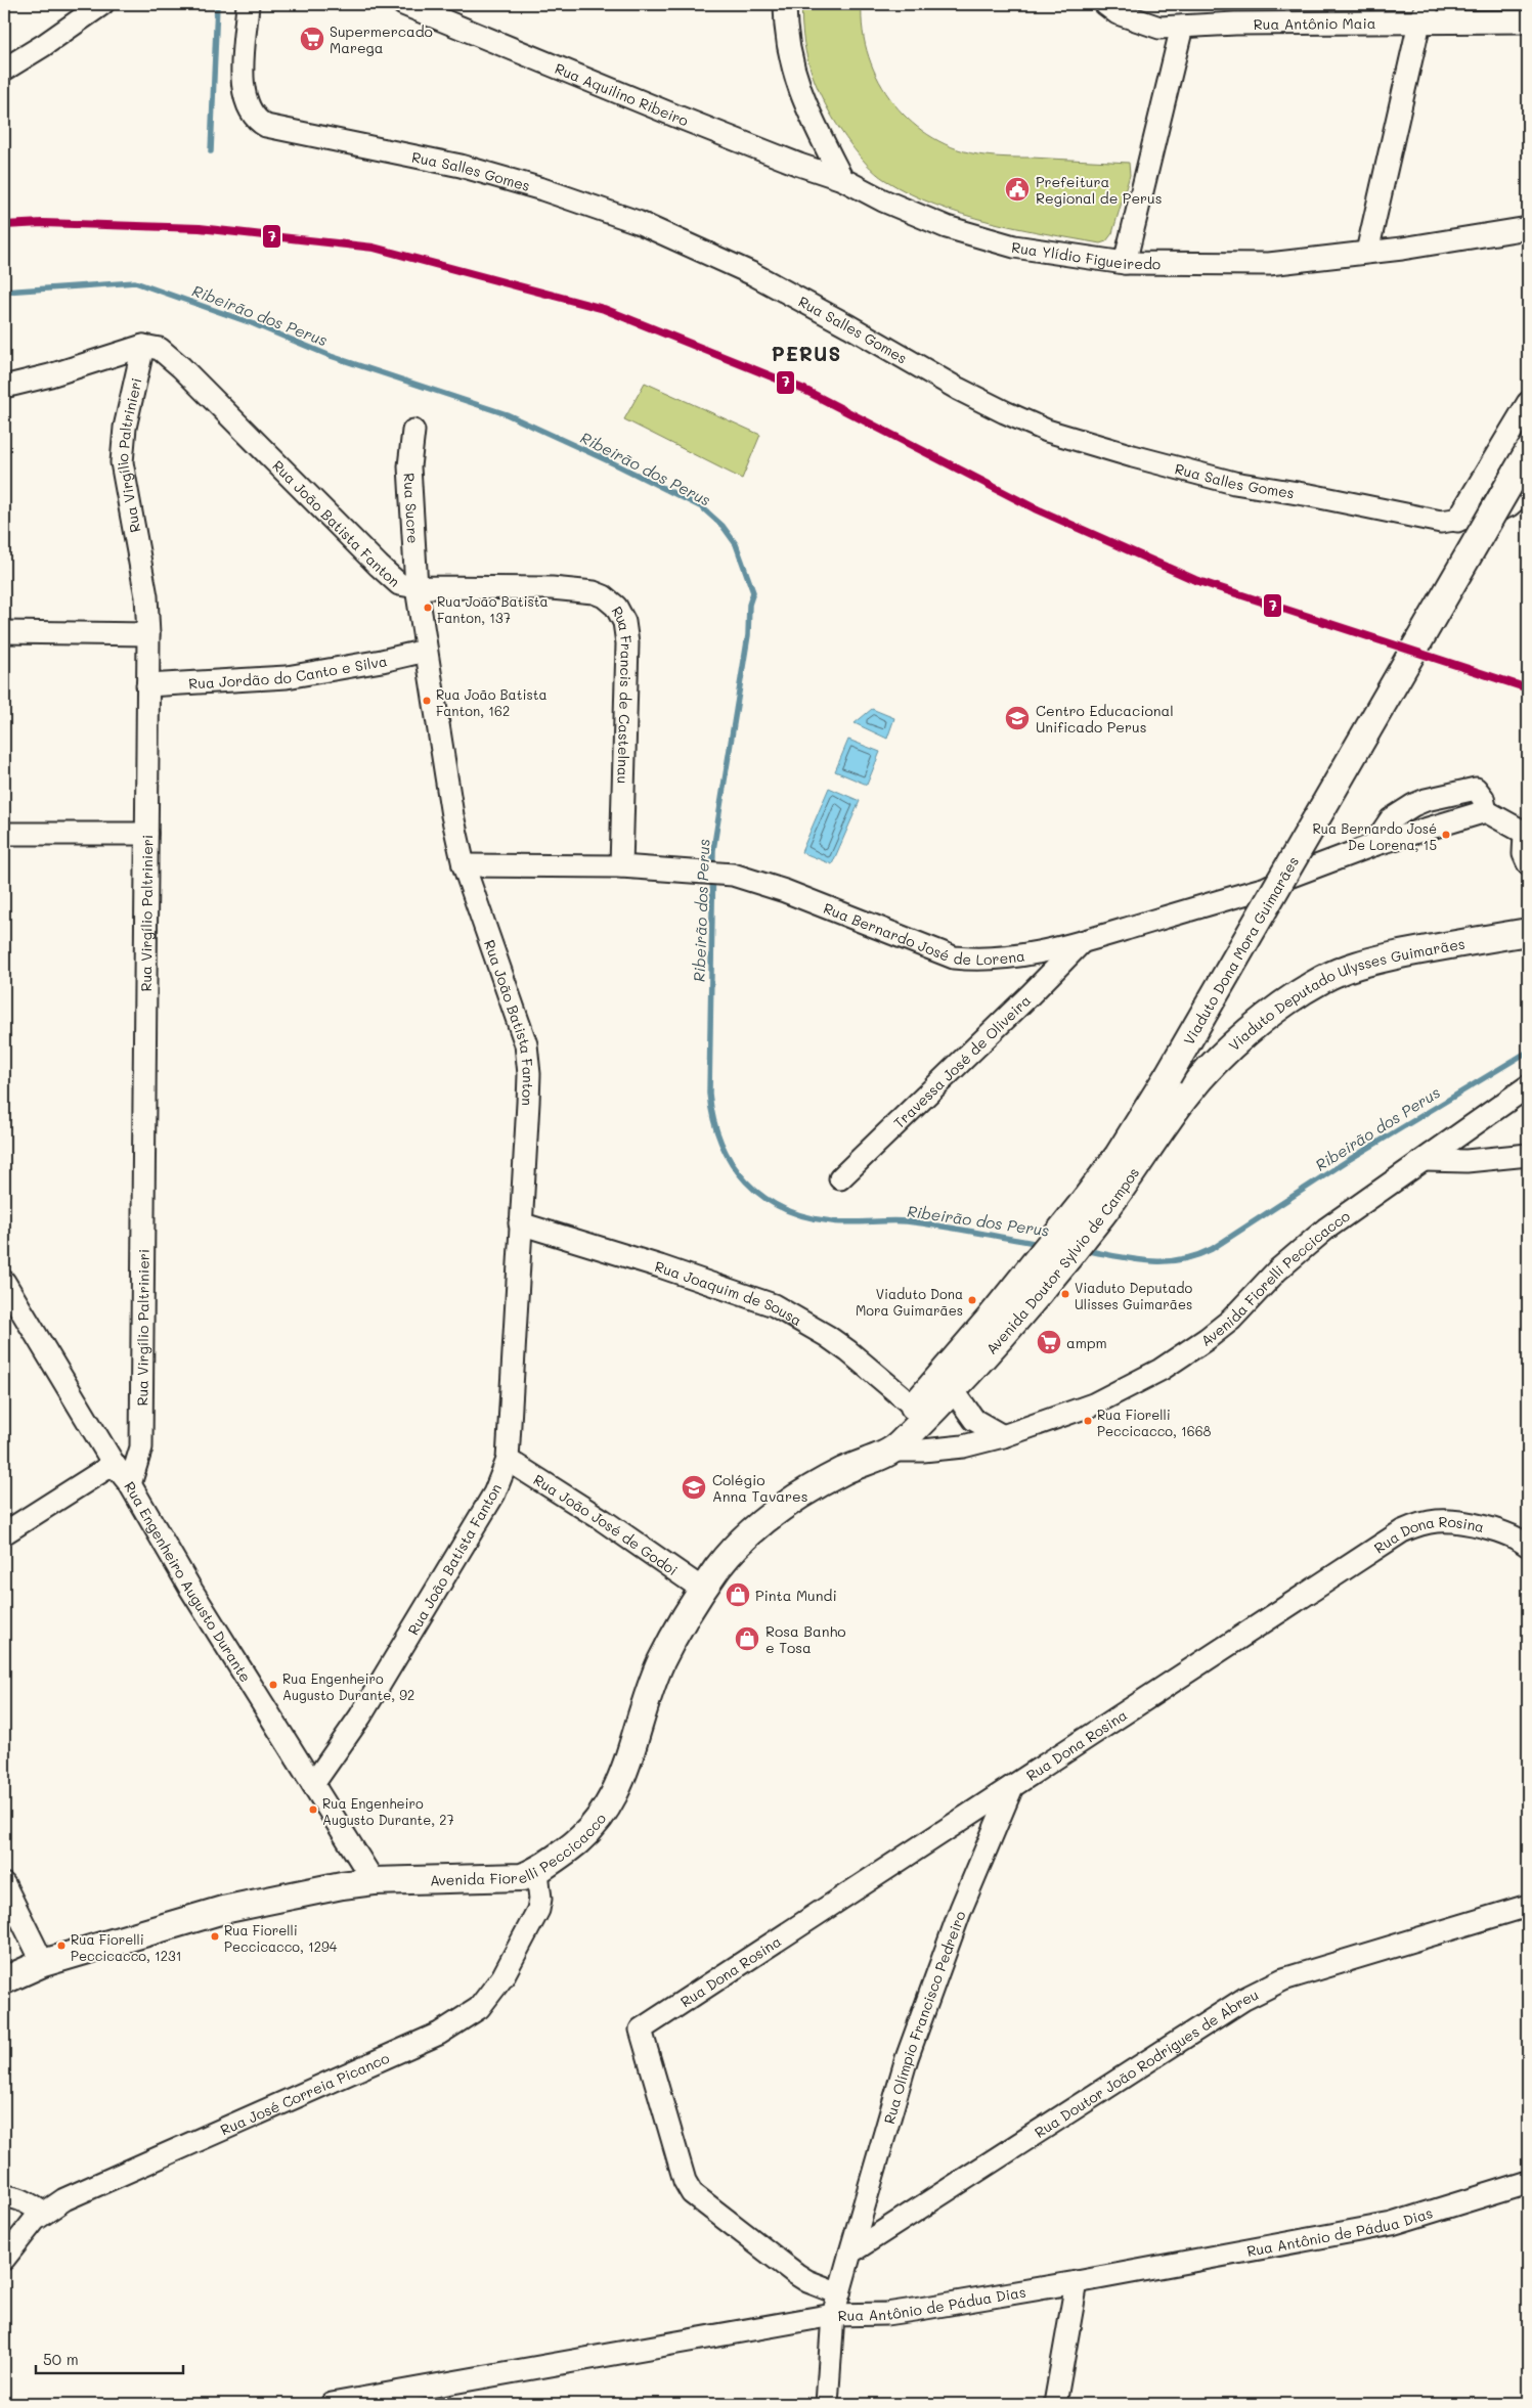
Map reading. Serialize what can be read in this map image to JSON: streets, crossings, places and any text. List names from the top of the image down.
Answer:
{
  "streets": {
    "main road": [
      "Viaduto Dona Mora Guimarães",
      "Viaduto Deputado Ulysses Guimarães",
      "Avenida Doutor Sylvio de Campos",
      "Avenida Fiorelli Peccicacco"
    ],
    "street": [
      "Rua Antônio Maia",
      "Rua Aquilino Ribeiro",
      "Rua Salles Gomes",
      "Rua Ylídio Figueiredo",
      "Rua Virgílio Paltrinieri",
      "Rua Sucre",
      "Rua João Batista Fanton",
      "Rua Jordão do Canto e Silva",
      "Rua Francis de Castelnau",
      "Rua Bernardo José de Lorena",
      "Travessa José de Oliveira",
      "Rua Joaquim de Sousa",
      "Rua João José de Godoi",
      "Rua Dona Rosina",
      "Rua Engenheiro Augusto Durante",
      "Rua Olímpio Francisco Pedreiro",
      "Rua Doutor João Rodrigues de Abreu",
      "Rua José Correia Picanco",
      "Rua Antônio de Pádua Dias"
    ]
  },
  "crossings": [
    ["Rua Aquilino Ribeiro", "Rua Ylídio Figueiredo"],
    ["Rua Virgílio Paltrinieri", "Rua João Batista Fanton"],
    ["Rua Virgílio Paltrinieri", "Rua Jordão do Canto e Silva"],
    ["Rua Virgílio Paltrinieri", "Rua Engenheiro Augusto Durante"],
    ["Rua Sucre", "Rua João Batista Fanton"],
    ["Rua Sucre", "Rua Francis de Castelnau"],
    ["Rua João Batista Fanton", "Rua Jordão do Canto e Silva"],
    ["Rua João Batista Fanton", "Rua Francis de Castelnau"],
    ["Rua João Batista Fanton", "Rua Bernardo José de Lorena"],
    ["Rua João Batista Fanton", "Rua Joaquim de Sousa"],
    ["Rua João Batista Fanton", "Rua João José de Godoi"],
    ["Rua João Batista Fanton", "Rua Engenheiro Augusto Durante"],
    ["Rua Francis de Castelnau", "Rua Bernardo José de Lorena"],
    ["Rua Bernardo José de Lorena", "Viaduto Dona Mora Guimarães"],
    ["Rua Bernardo José de Lorena", "Travessa José de Oliveira"],
    ["Viaduto Dona Mora Guimarães", "Viaduto Deputado Ulysses Guimarães"],
    ["Viaduto Dona Mora Guimarães", "Avenida Doutor Sylvio de Campos"],
    ["Viaduto Deputado Ulysses Guimarães", "Avenida Doutor Sylvio de Campos"],
    ["Avenida Doutor Sylvio de Campos", "Avenida Fiorelli Peccicacco"],
    ["Avenida Doutor Sylvio de Campos", "Rua Joaquim de Sousa"],
    ["Avenida Fiorelli Peccicacco", "Rua Joaquim de Sousa"],
    ["Avenida Fiorelli Peccicacco", "Rua João José de Godoi"],
    ["Avenida Fiorelli Peccicacco", "Rua Engenheiro Augusto Durante"],
    ["Avenida Fiorelli Peccicacco", "Rua José Correia Picanco"],
    ["Rua Dona Rosina", "Rua Olímpio Francisco Pedreiro"],
    ["Rua Olímpio Francisco Pedreiro", "Rua Doutor João Rodrigues de Abreu"]
  ],
  "districts": ["PERUS"],
  "water": ["Ribeirão dos Perus"],
  "places": {
    "supermarket": ["Supermercado Marega", "ampm"],
    "public building": ["Prefeitura Regional de Perus"],
    "other": [
      "Rua João Batista Fanton, 137",
      "Rua João Batista Fanton, 162",
      "Rua Bernardo José De Lorena, 15",
      "Viaduto Deputado Ulisses Guimarães",
      "Viaduto Dona Mora Guimarães",
      "Rua Fiorelli Peccicacco, 1668",
      "Rua Engenheiro Augusto Durante, 92",
      "Rua Engenheiro Augusto Durante, 27",
      "Rua Fiorelli Peccicacco, 1294",
      "Rua Fiorelli Peccicacco, 1231"
    ],
    "school or university": ["Centro Educacional Unificado Perus", "Colégio Anna Tavares"],
    "shop": ["Pinta Mundi", "Rosa Banho e Tosa"]
  },
  "lines": ["transit line 7"],
  "scale_bar": "50 m"
}
